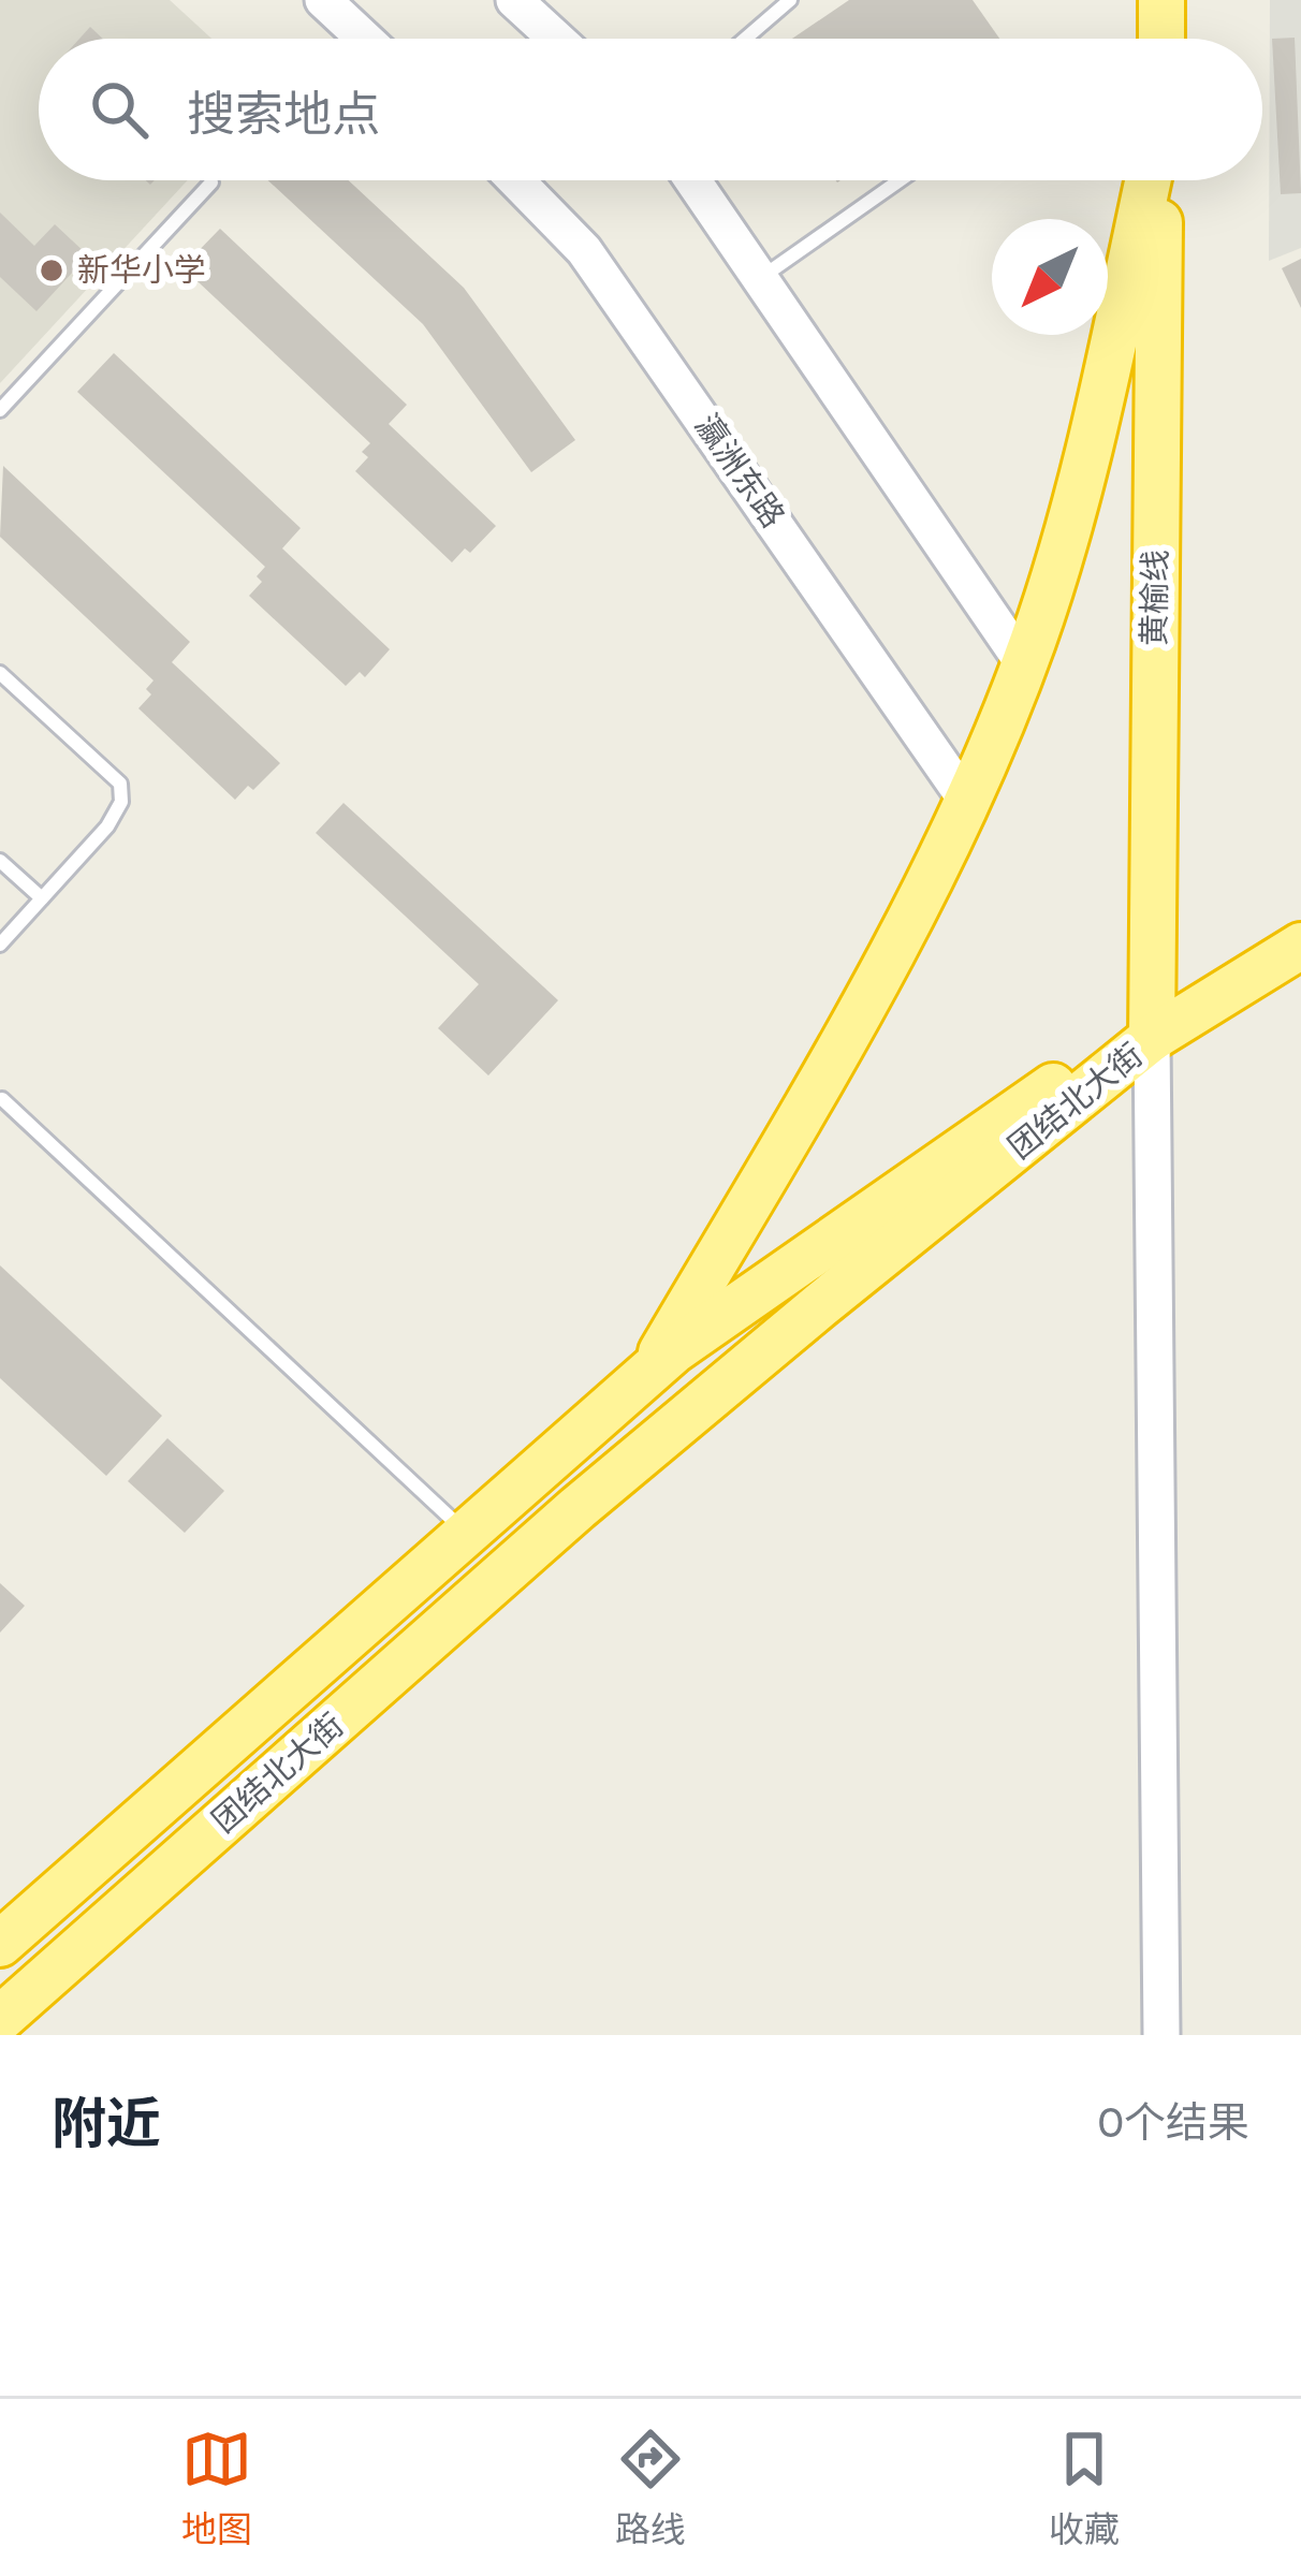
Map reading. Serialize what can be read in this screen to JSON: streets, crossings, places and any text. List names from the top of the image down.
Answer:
{
  "streets": {
    "highway": ["黄榆线", "团结北大街"],
    "street": ["瀛洲东路"]
  },
  "crossings": [
    ["黄榆线", "团结北大街"]
  ],
  "places": ["新华小学"],
  "north": "bottom left",
  "page": {
    "search": "搜索地点",
    "heading": ["附近", "0个结果"],
    "nav": ["地图", "路线", "收藏"]
  }
}
